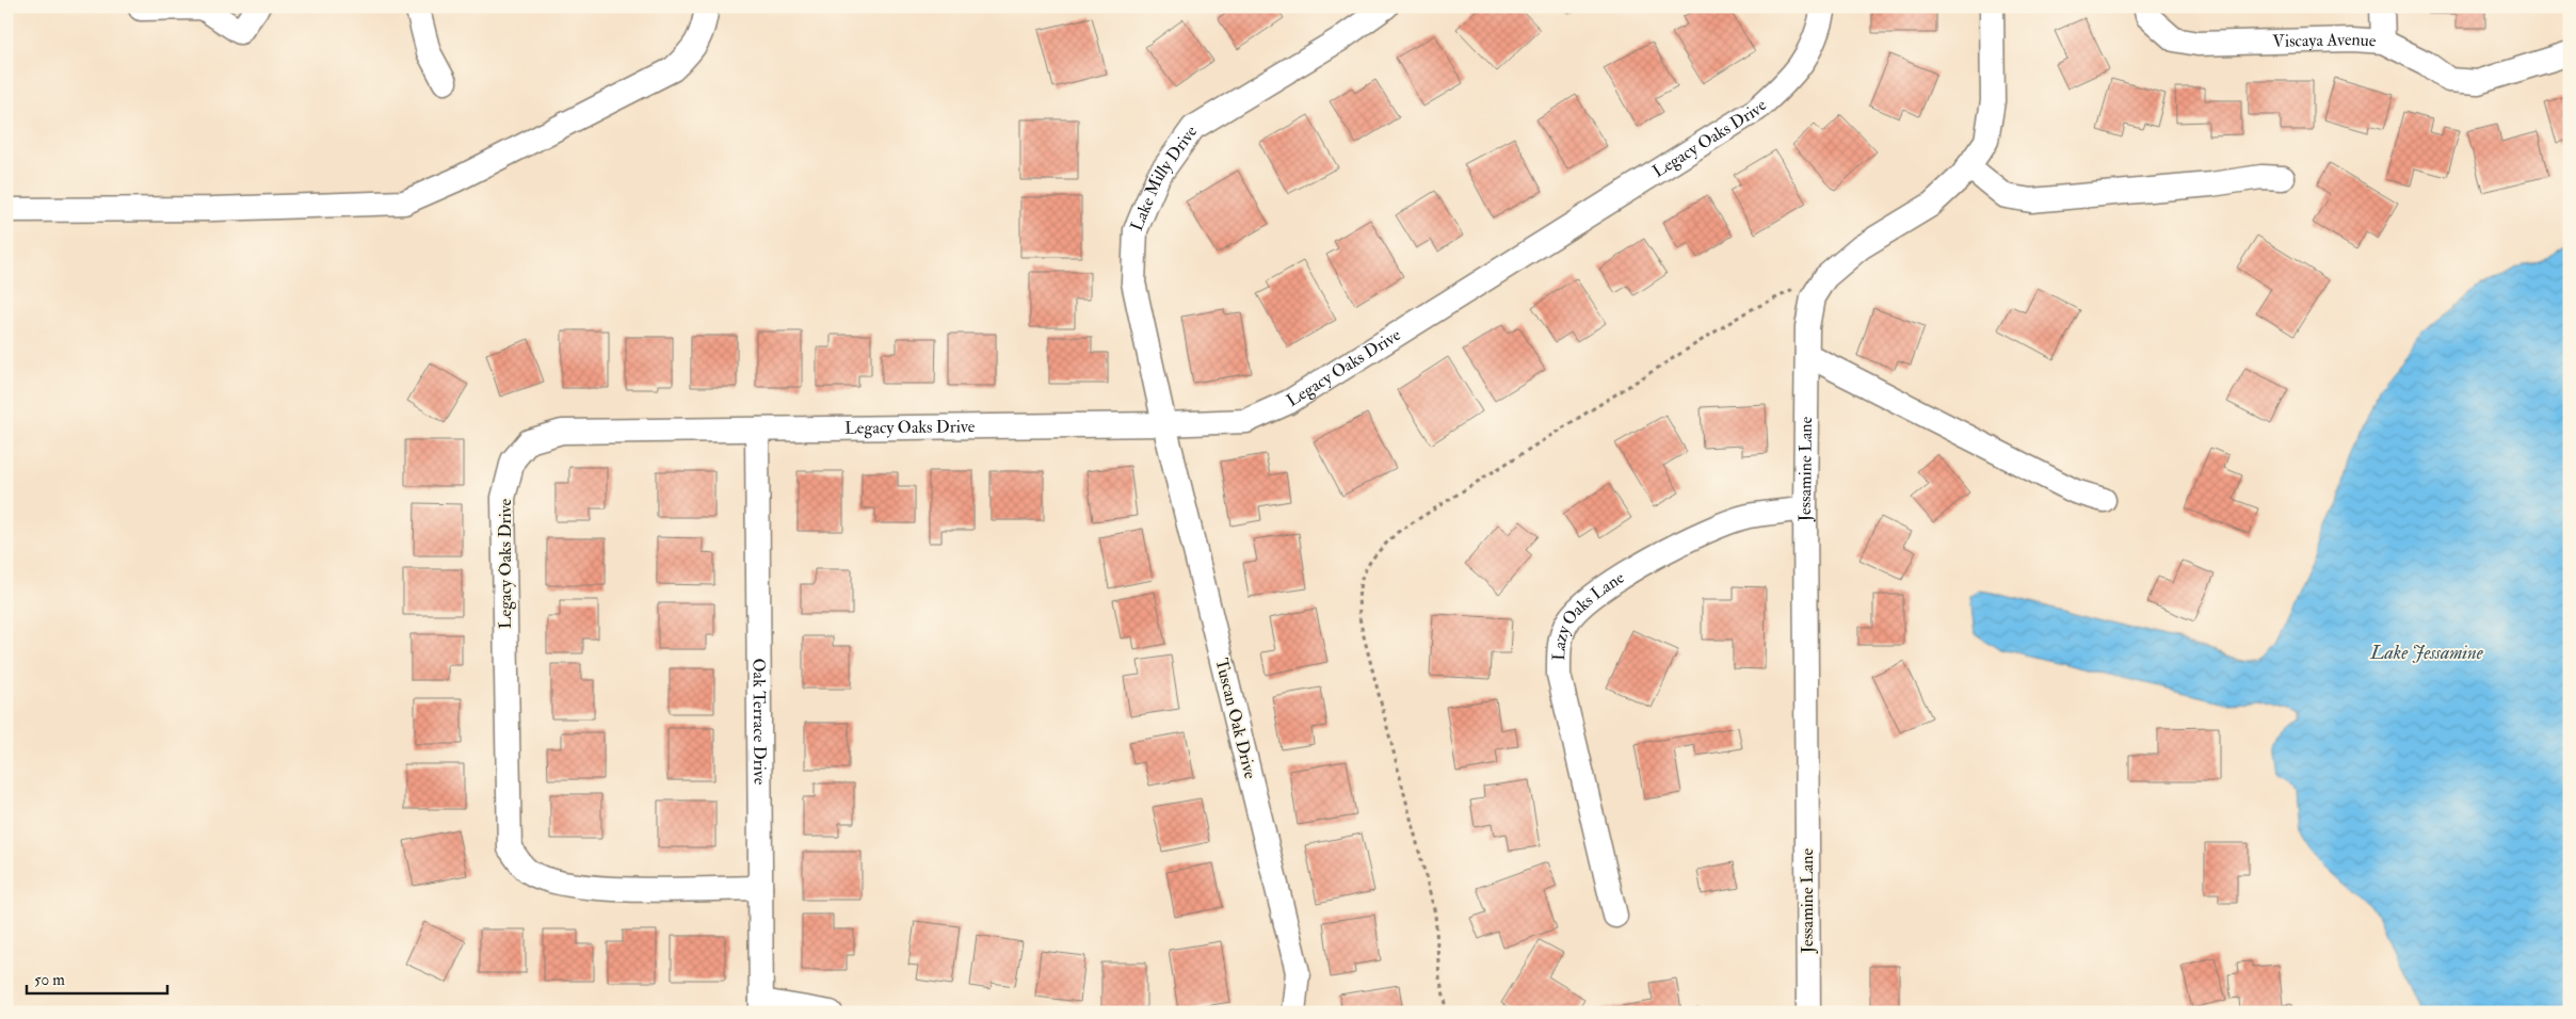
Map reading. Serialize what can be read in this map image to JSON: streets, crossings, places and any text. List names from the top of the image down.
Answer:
{
  "streets": {
    "street": [
      "Viscaya Avenue",
      "Legacy Oaks Drive",
      "Lake Milly Drive",
      "Jessamine Lane",
      "Lazy Oaks Lane",
      "Tuscan Oak Drive",
      "Oak Terrace Drive"
    ]
  },
  "crossings": [
    ["Legacy Oaks Drive", "Lake Milly Drive"],
    ["Legacy Oaks Drive", "Tuscan Oak Drive"],
    ["Legacy Oaks Drive", "Oak Terrace Drive"],
    ["Lake Milly Drive", "Tuscan Oak Drive"],
    ["Jessamine Lane", "Lazy Oaks Lane"]
  ],
  "water": ["Lake Jessamine"],
  "scale_bar": "50 m"
}
